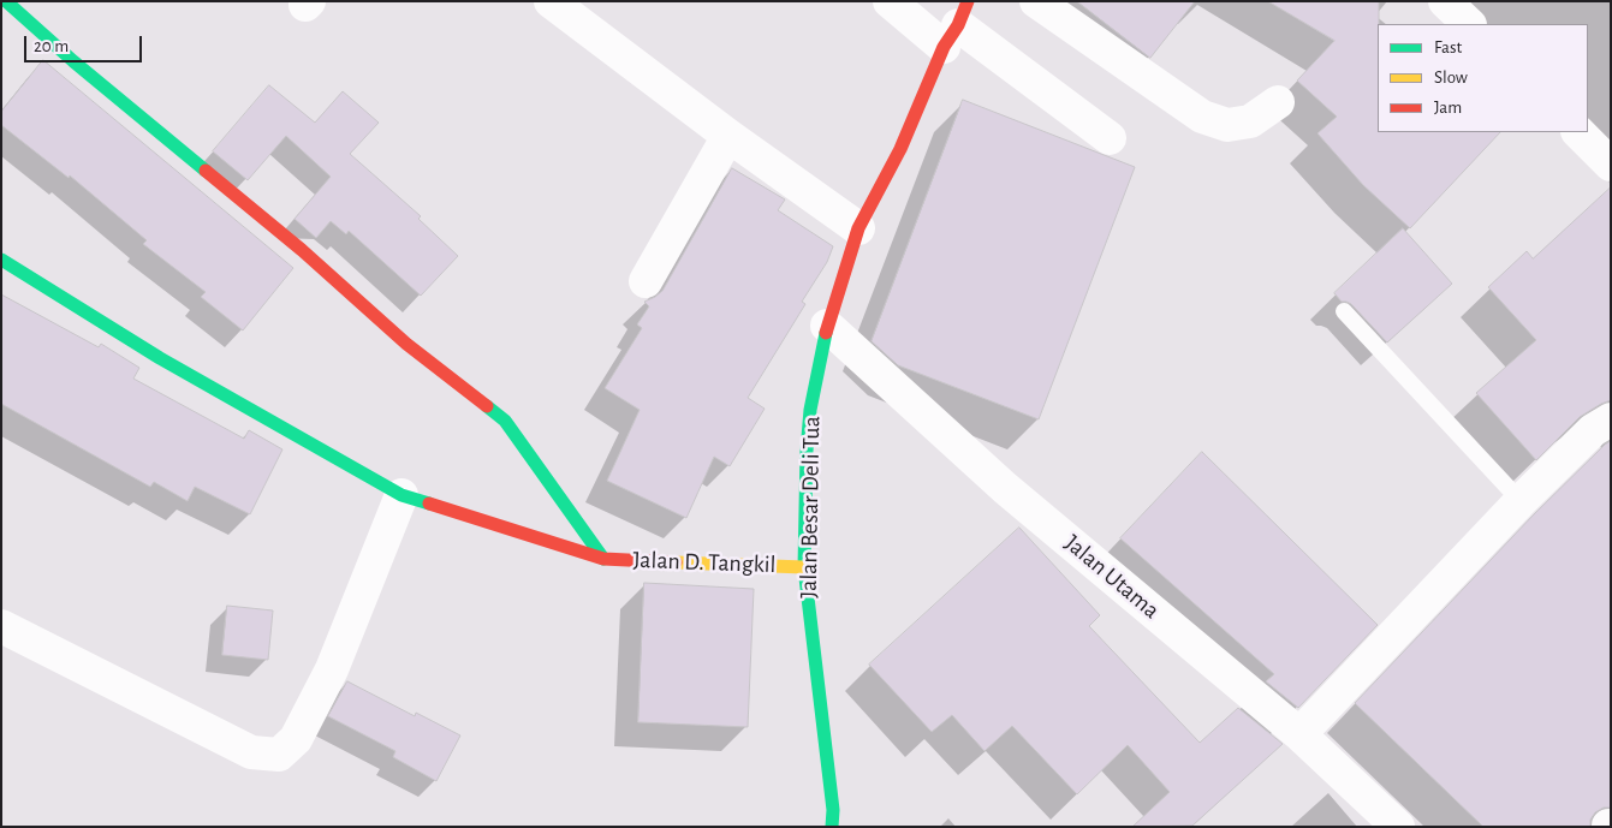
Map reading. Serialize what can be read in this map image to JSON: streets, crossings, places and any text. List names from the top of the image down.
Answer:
{
  "streets": {
    "street": ["Jalan Besar Deli Tua", "Jalan D. Tangkil", "Jalan Utama"]
  },
  "crossings": [
    ["Jalan Besar Deli Tua", "Jalan D. Tangkil"],
    ["Jalan Besar Deli Tua", "Jalan Utama"]
  ],
  "legend": ["Fast", "Slow", "Jam"],
  "scale_bar": "20 m"
}
